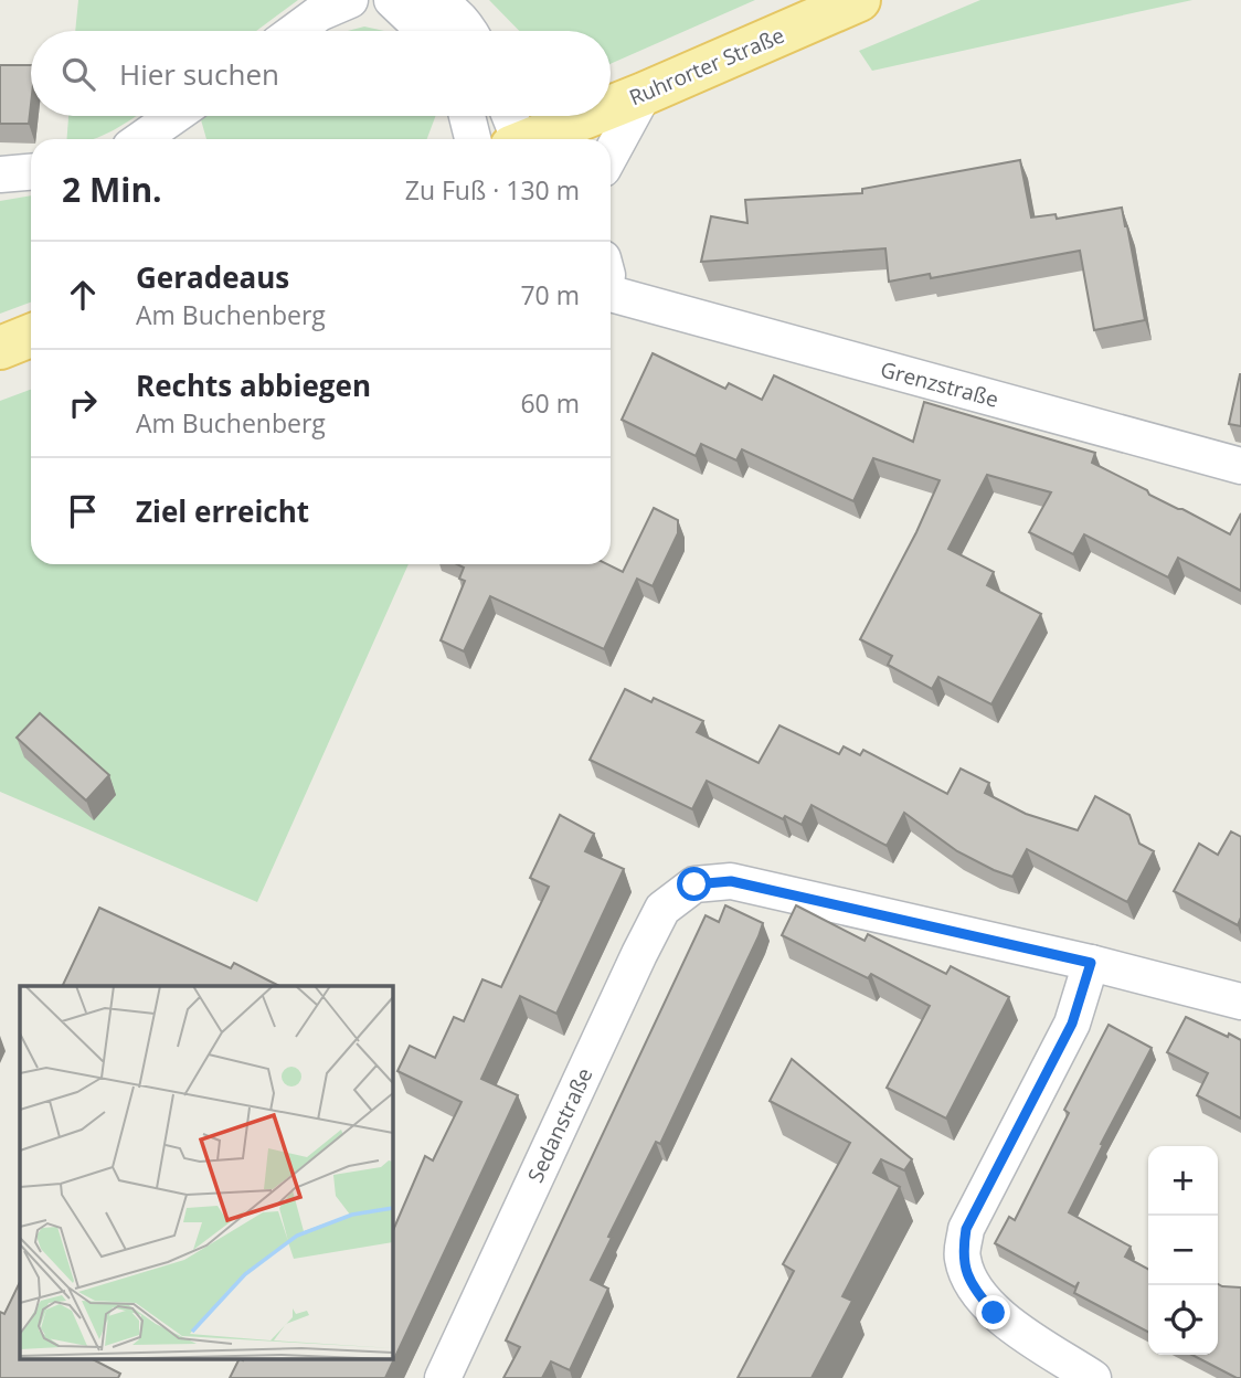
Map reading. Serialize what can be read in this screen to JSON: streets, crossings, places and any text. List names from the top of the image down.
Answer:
{
  "streets": {
    "main road": ["Ruhrorter Straße"],
    "street": ["Grenzstraße", "Sedanstraße"]
  },
  "page": {
    "search": "Hier suchen",
    "heading": ["2 Min.", "Zu Fuß · 130 m"],
    "list": [
      ["Geradeaus", "Am Buchenberg", "70 m"],
      ["Rechts abbiegen", "Am Buchenberg", "60 m"],
      "Ziel erreicht"
    ],
    "map_buttons": ["+", "−"]
  }
}
